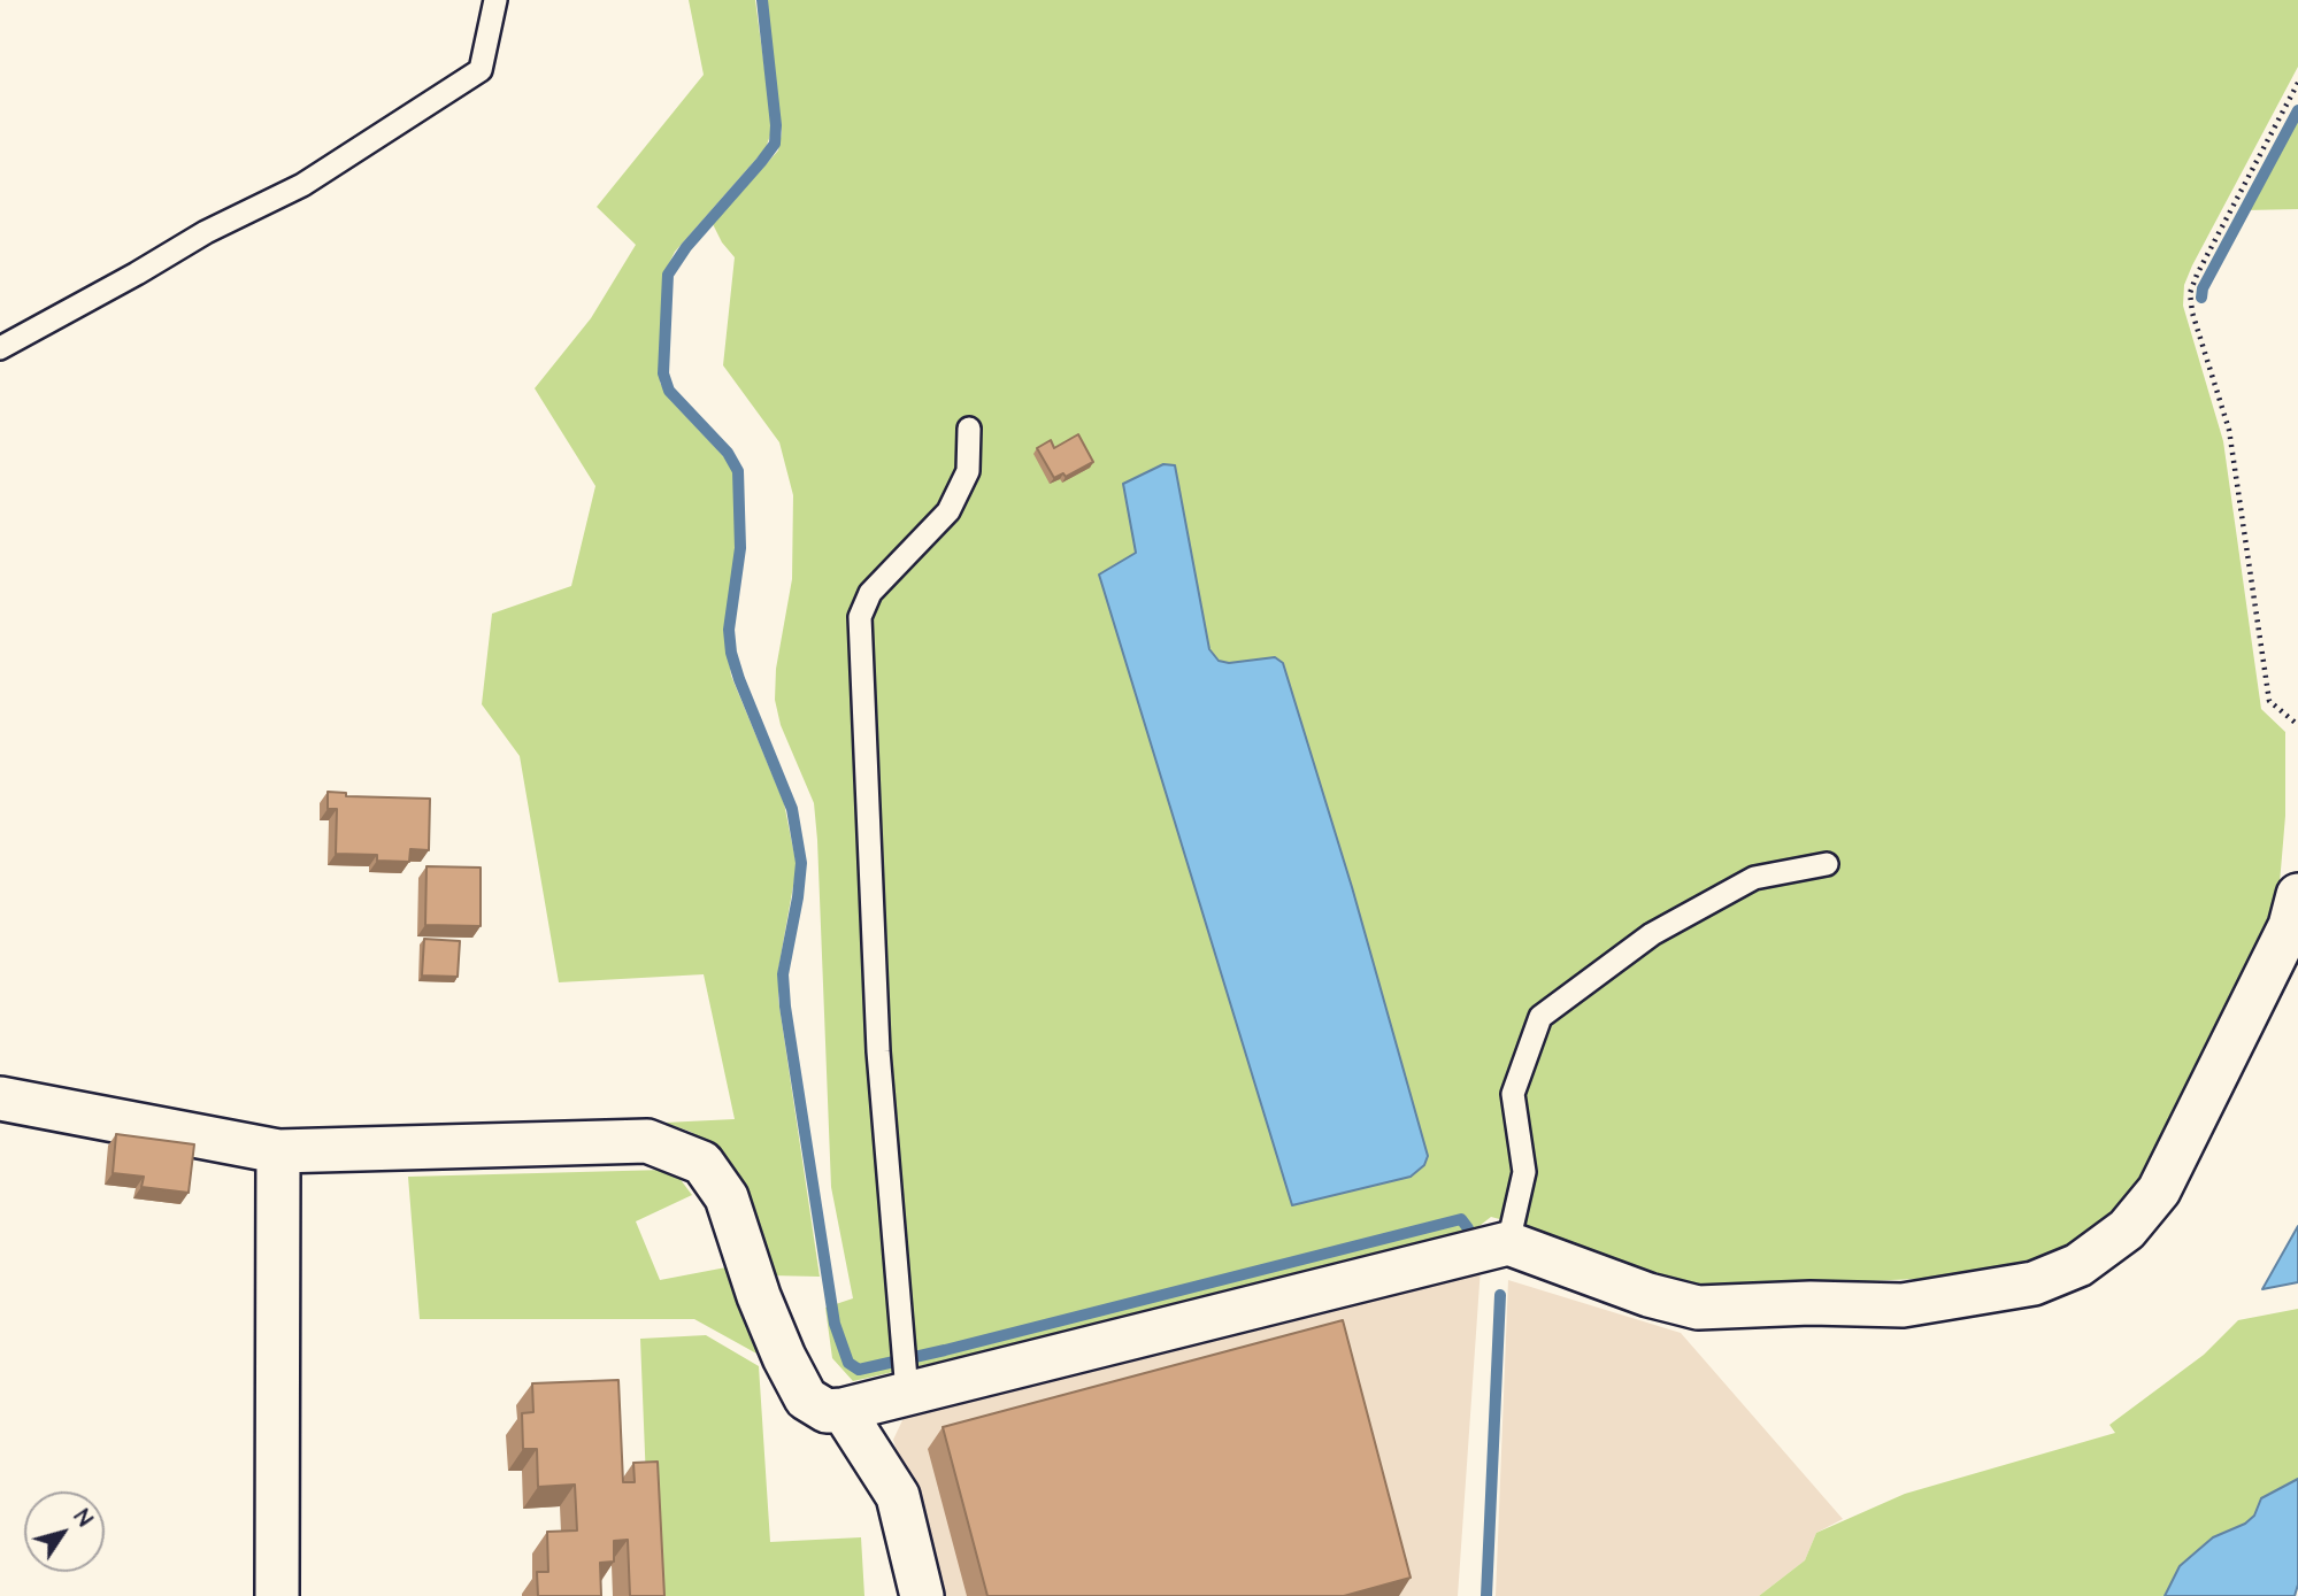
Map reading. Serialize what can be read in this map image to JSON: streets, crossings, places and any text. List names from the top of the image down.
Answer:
{
  "north": "top right"
}
